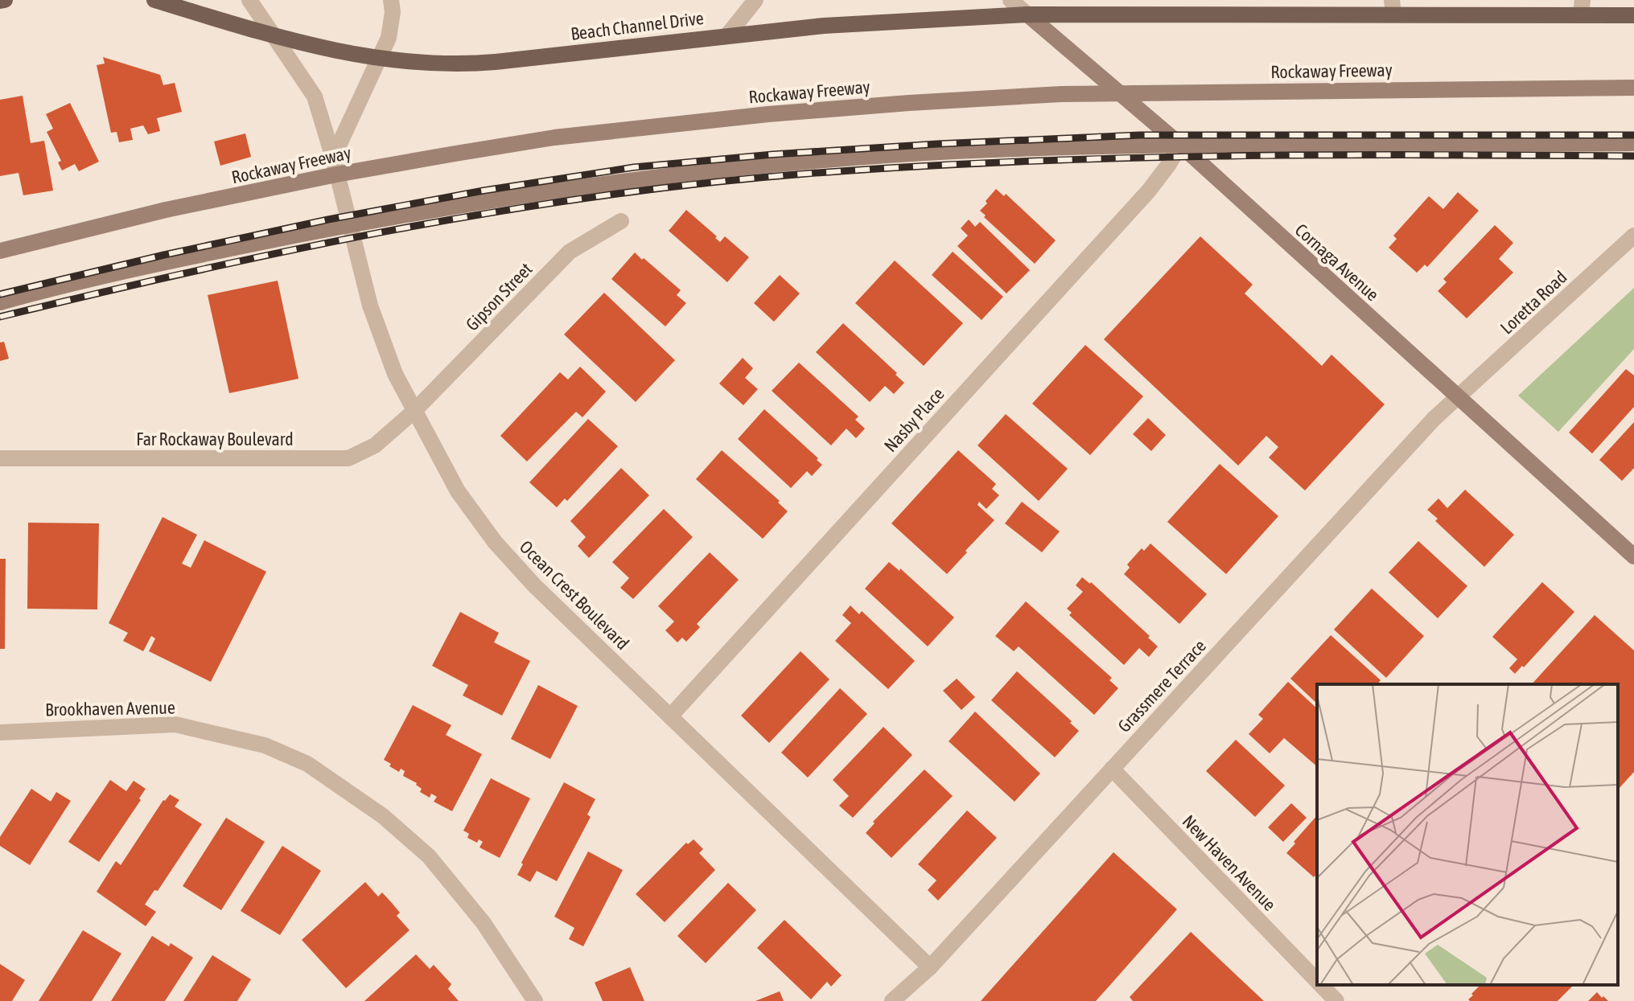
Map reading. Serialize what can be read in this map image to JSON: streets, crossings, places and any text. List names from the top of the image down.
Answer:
{
  "streets": {
    "main road": ["Beach Channel Drive"],
    "street": [
      "Rockaway Freeway",
      "Cornaga Avenue",
      "Gipson Street",
      "Loretta Road",
      "Nasby Place",
      "Far Rockaway Boulevard",
      "Ocean Crest Boulevard",
      "Grassmere Terrace",
      "Brookhaven Avenue",
      "New Haven Avenue"
    ]
  },
  "crossings": [
    ["Beach Channel Drive", "Cornaga Avenue"],
    ["Beach Channel Drive", "Ocean Crest Boulevard"],
    ["Rockaway Freeway", "Cornaga Avenue"],
    ["Rockaway Freeway", "Ocean Crest Boulevard"],
    ["Cornaga Avenue", "Loretta Road"],
    ["Cornaga Avenue", "Nasby Place"],
    ["Cornaga Avenue", "Grassmere Terrace"],
    ["Gipson Street", "Far Rockaway Boulevard"],
    ["Gipson Street", "Ocean Crest Boulevard"],
    ["Loretta Road", "Grassmere Terrace"],
    ["Nasby Place", "Ocean Crest Boulevard"],
    ["Far Rockaway Boulevard", "Ocean Crest Boulevard"],
    ["Ocean Crest Boulevard", "Grassmere Terrace"],
    ["Grassmere Terrace", "New Haven Avenue"]
  ]
}
